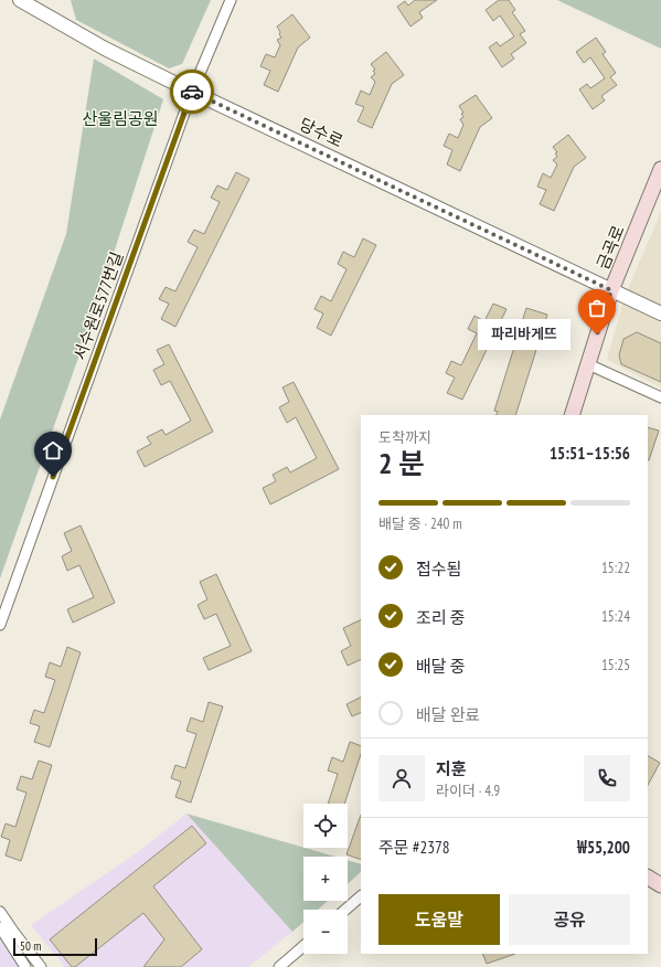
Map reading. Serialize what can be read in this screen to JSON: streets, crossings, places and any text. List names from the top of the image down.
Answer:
{
  "streets": {
    "main road": ["금곡로"],
    "street": ["당수로", "서수원로577번길"]
  },
  "crossings": [
    ["당수로", "금곡로"],
    ["당수로", "서수원로577번길"]
  ],
  "parks": ["산울림공원"],
  "places": ["파리바게뜨"],
  "scale_bar": "50 m",
  "page": {
    "bubble": "파리바게뜨",
    "heading": ["2 분", "도착까지", "15:51–15:56"],
    "panel": [
      "지훈",
      "라이더 · 4.9",
      "주문 #2378",
      "₩55,200"
    ],
    "bar": "배달 중 · 240 m",
    "list": [
      ["접수됨", "15:22"],
      ["조리 중", "15:24"],
      ["배달 중", "15:25"],
      "배달 완료"
    ],
    "map_buttons": ["+", "−"],
    "buttons": ["도움말", "공유"],
    "scale": "50 m"
  }
}
